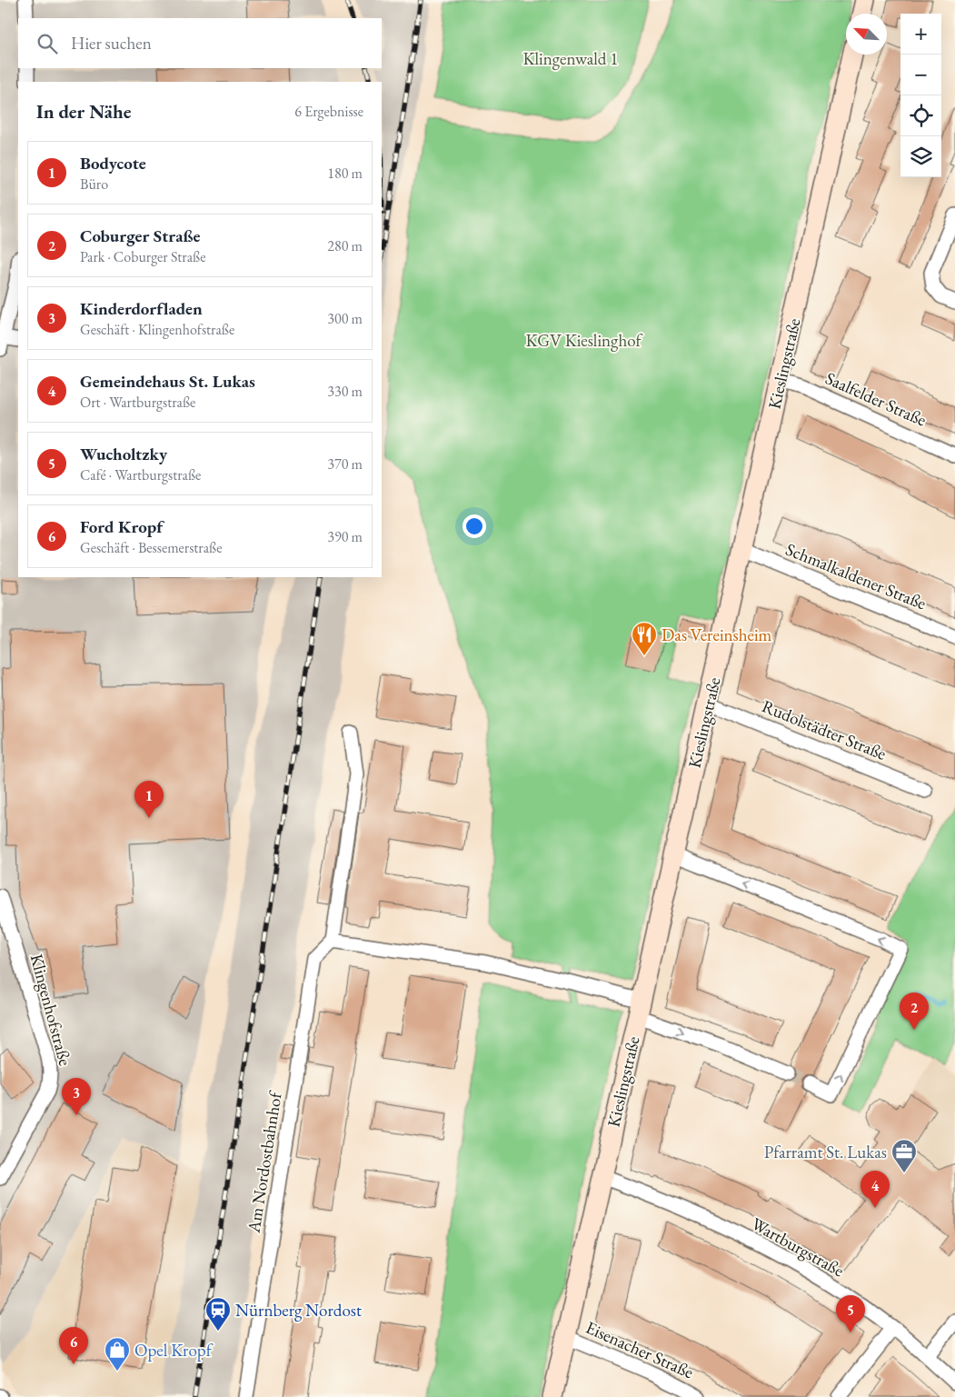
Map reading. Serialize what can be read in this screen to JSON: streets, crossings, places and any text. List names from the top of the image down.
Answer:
{
  "streets": {
    "street": [
      "Kieslingstraße",
      "Saalfelder Straße",
      "Schmalkaldener Straße",
      "Rudolstädter Straße",
      "Klingenhofstraße",
      "Am Nordostbahnhof",
      "Wartburgstraße",
      "Eisenacher Straße"
    ]
  },
  "crossings": [
    ["Kieslingstraße", "Saalfelder Straße"],
    ["Kieslingstraße", "Schmalkaldener Straße"],
    ["Kieslingstraße", "Rudolstädter Straße"],
    ["Kieslingstraße", "Wartburgstraße"],
    ["Kieslingstraße", "Eisenacher Straße"]
  ],
  "parks": ["Klingenwald 1", "KGV Kieslinghof"],
  "places": {
    "restaurant": ["Das Vereinsheim"],
    "office": ["Pfarramt St. Lukas"],
    "station": ["Nürnberg Nordost"],
    "shop": ["Opel Kropf"]
  },
  "north": "top left",
  "page": {
    "map_buttons": ["+", "−"],
    "search": "Hier suchen",
    "heading": ["In der Nähe", "6 Ergebnisse"],
    "list": [
      {
        "mark": "1",
        "name": "Bodycote",
        "note": "Büro",
        "value": "180 m"
      },
      {
        "mark": "2",
        "name": "Coburger Straße",
        "note": "Park · Coburger Straße",
        "value": "280 m"
      },
      {
        "mark": "3",
        "name": "Kinderdorfladen",
        "note": "Geschäft · Klingenhofstraße",
        "value": "300 m"
      },
      {
        "mark": "4",
        "name": "Gemeindehaus St. Lukas",
        "note": "Ort · Wartburgstraße",
        "value": "330 m"
      },
      {
        "mark": "5",
        "name": "Wucholtzky",
        "note": "Café · Wartburgstraße",
        "value": "370 m"
      },
      {
        "mark": "6",
        "name": "Ford Kropf",
        "note": "Geschäft · Bessemerstraße",
        "value": "390 m"
      }
    ],
    "pins": [
      "1",
      "2",
      "3",
      "4",
      "5",
      "6"
    ]
  }
}
